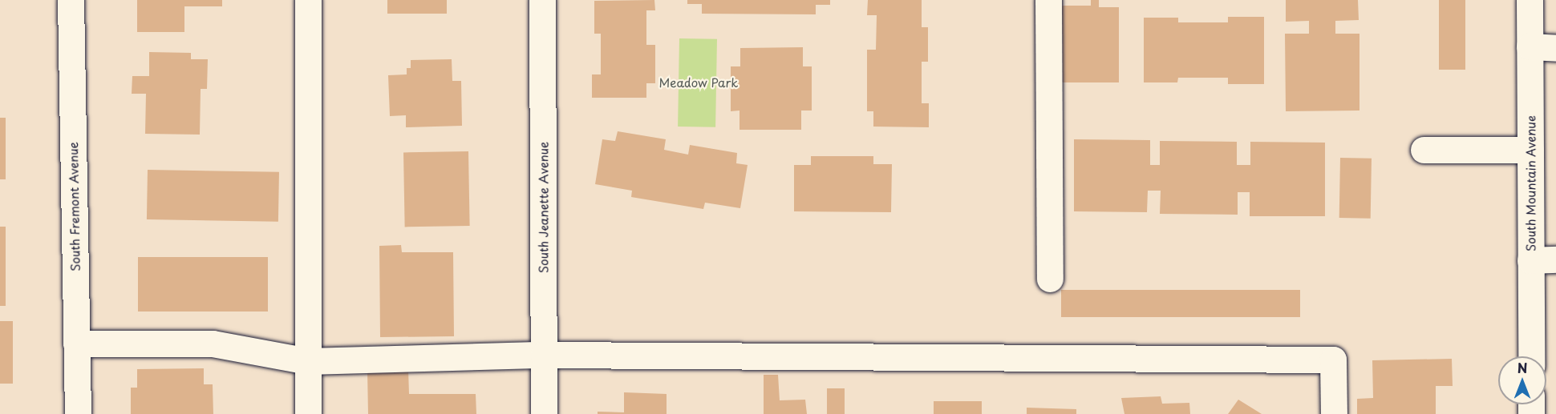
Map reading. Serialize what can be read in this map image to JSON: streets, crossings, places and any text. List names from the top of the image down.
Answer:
{
  "streets": {
    "street": ["South Mountain Avenue", "South Fremont Avenue", "South Jeanette Avenue"]
  },
  "parks": ["Meadow Park"],
  "north": "top"
}
